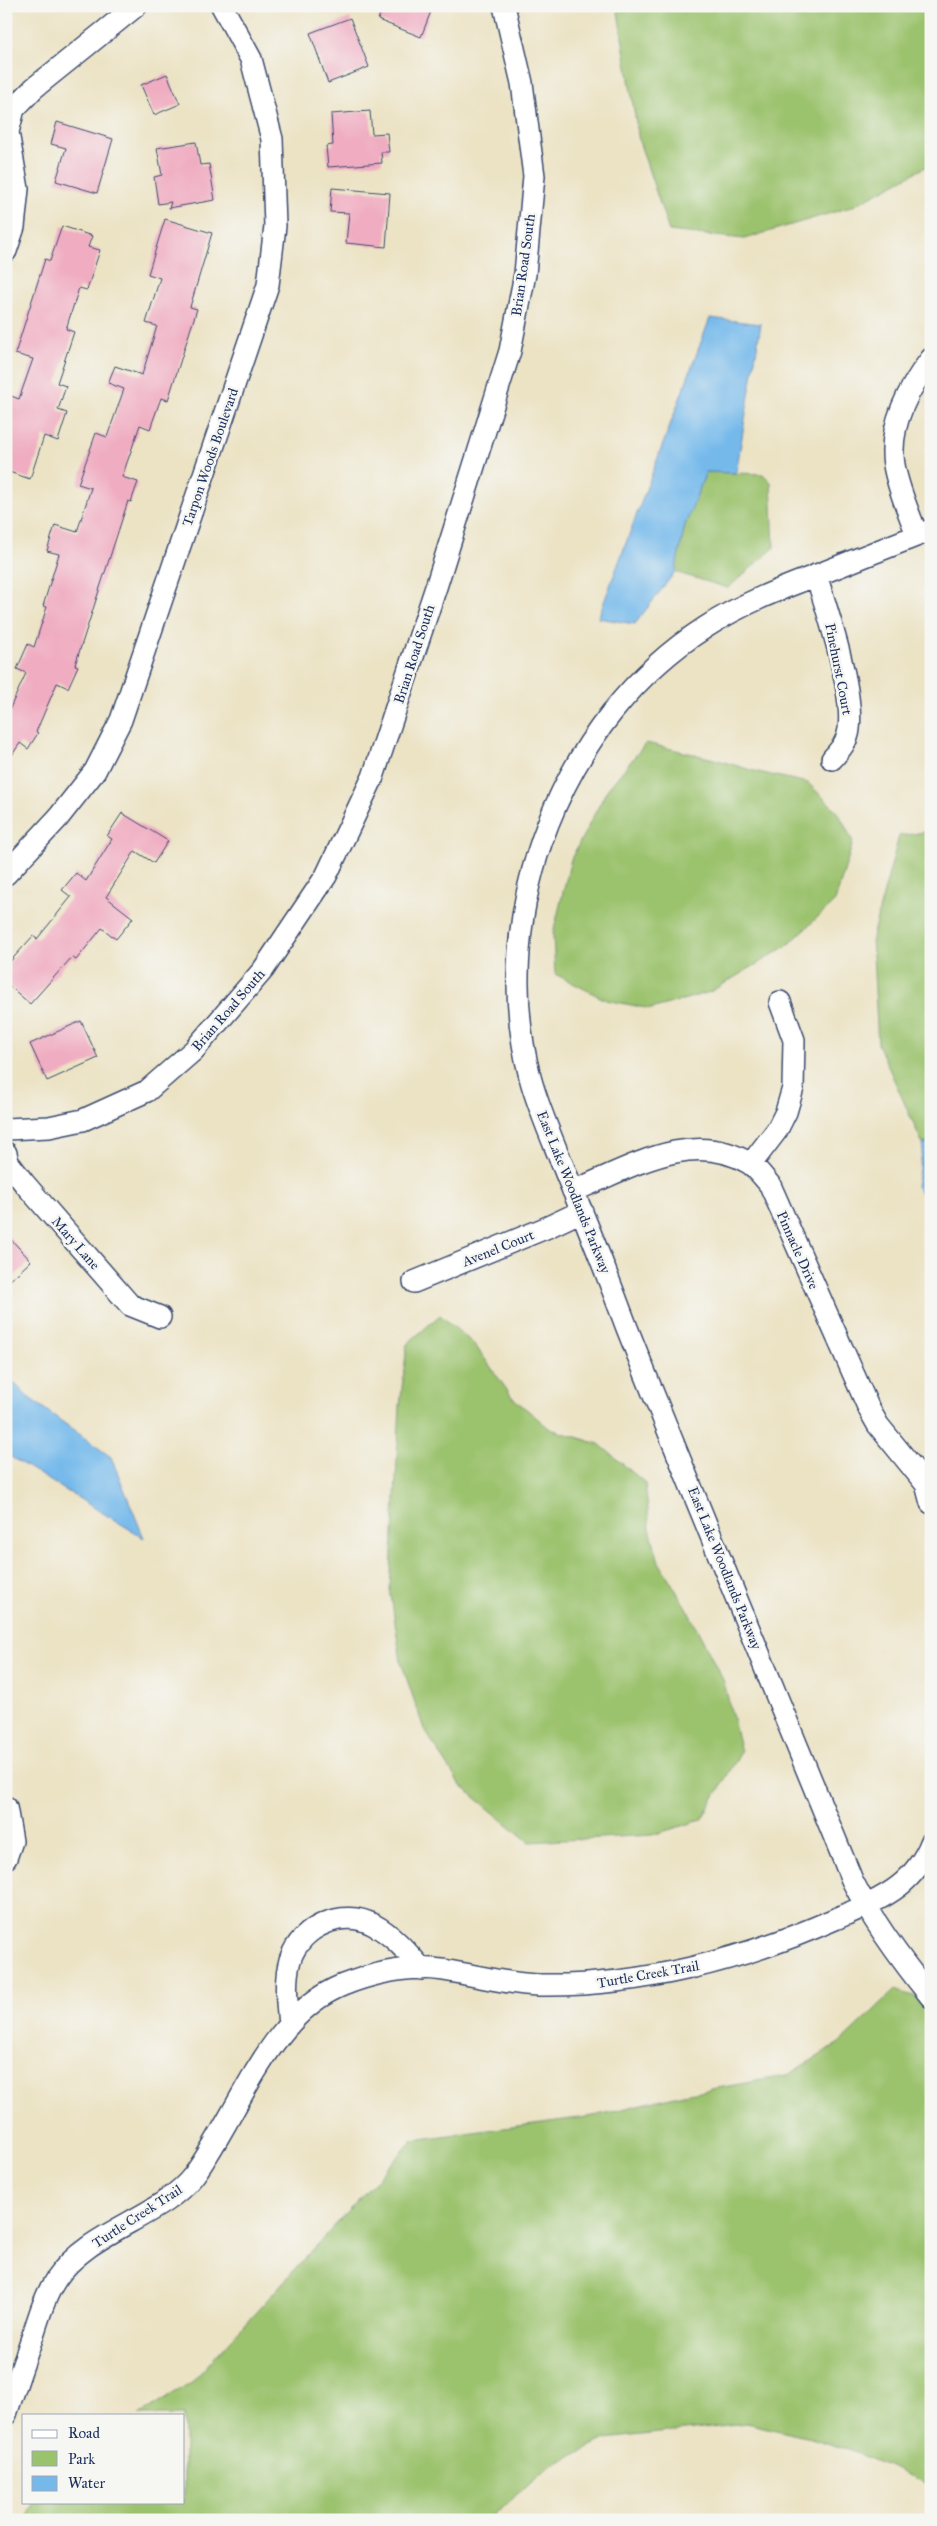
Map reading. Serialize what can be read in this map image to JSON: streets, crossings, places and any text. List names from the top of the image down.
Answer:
{
  "streets": {
    "street": [
      "Brian Road South",
      "Tarpon Woods Boulevard",
      "Pinehurst Court",
      "East Lake Woodlands Parkway",
      "Mary Lane",
      "Avenel Court",
      "Pinnacle Drive",
      "Turtle Creek Trail"
    ]
  },
  "crossings": [
    ["Pinehurst Court", "East Lake Woodlands Parkway"],
    ["East Lake Woodlands Parkway", "Avenel Court"],
    ["East Lake Woodlands Parkway", "Pinnacle Drive"],
    ["East Lake Woodlands Parkway", "Turtle Creek Trail"]
  ],
  "legend": ["Road", "Park", "Water"]
}
